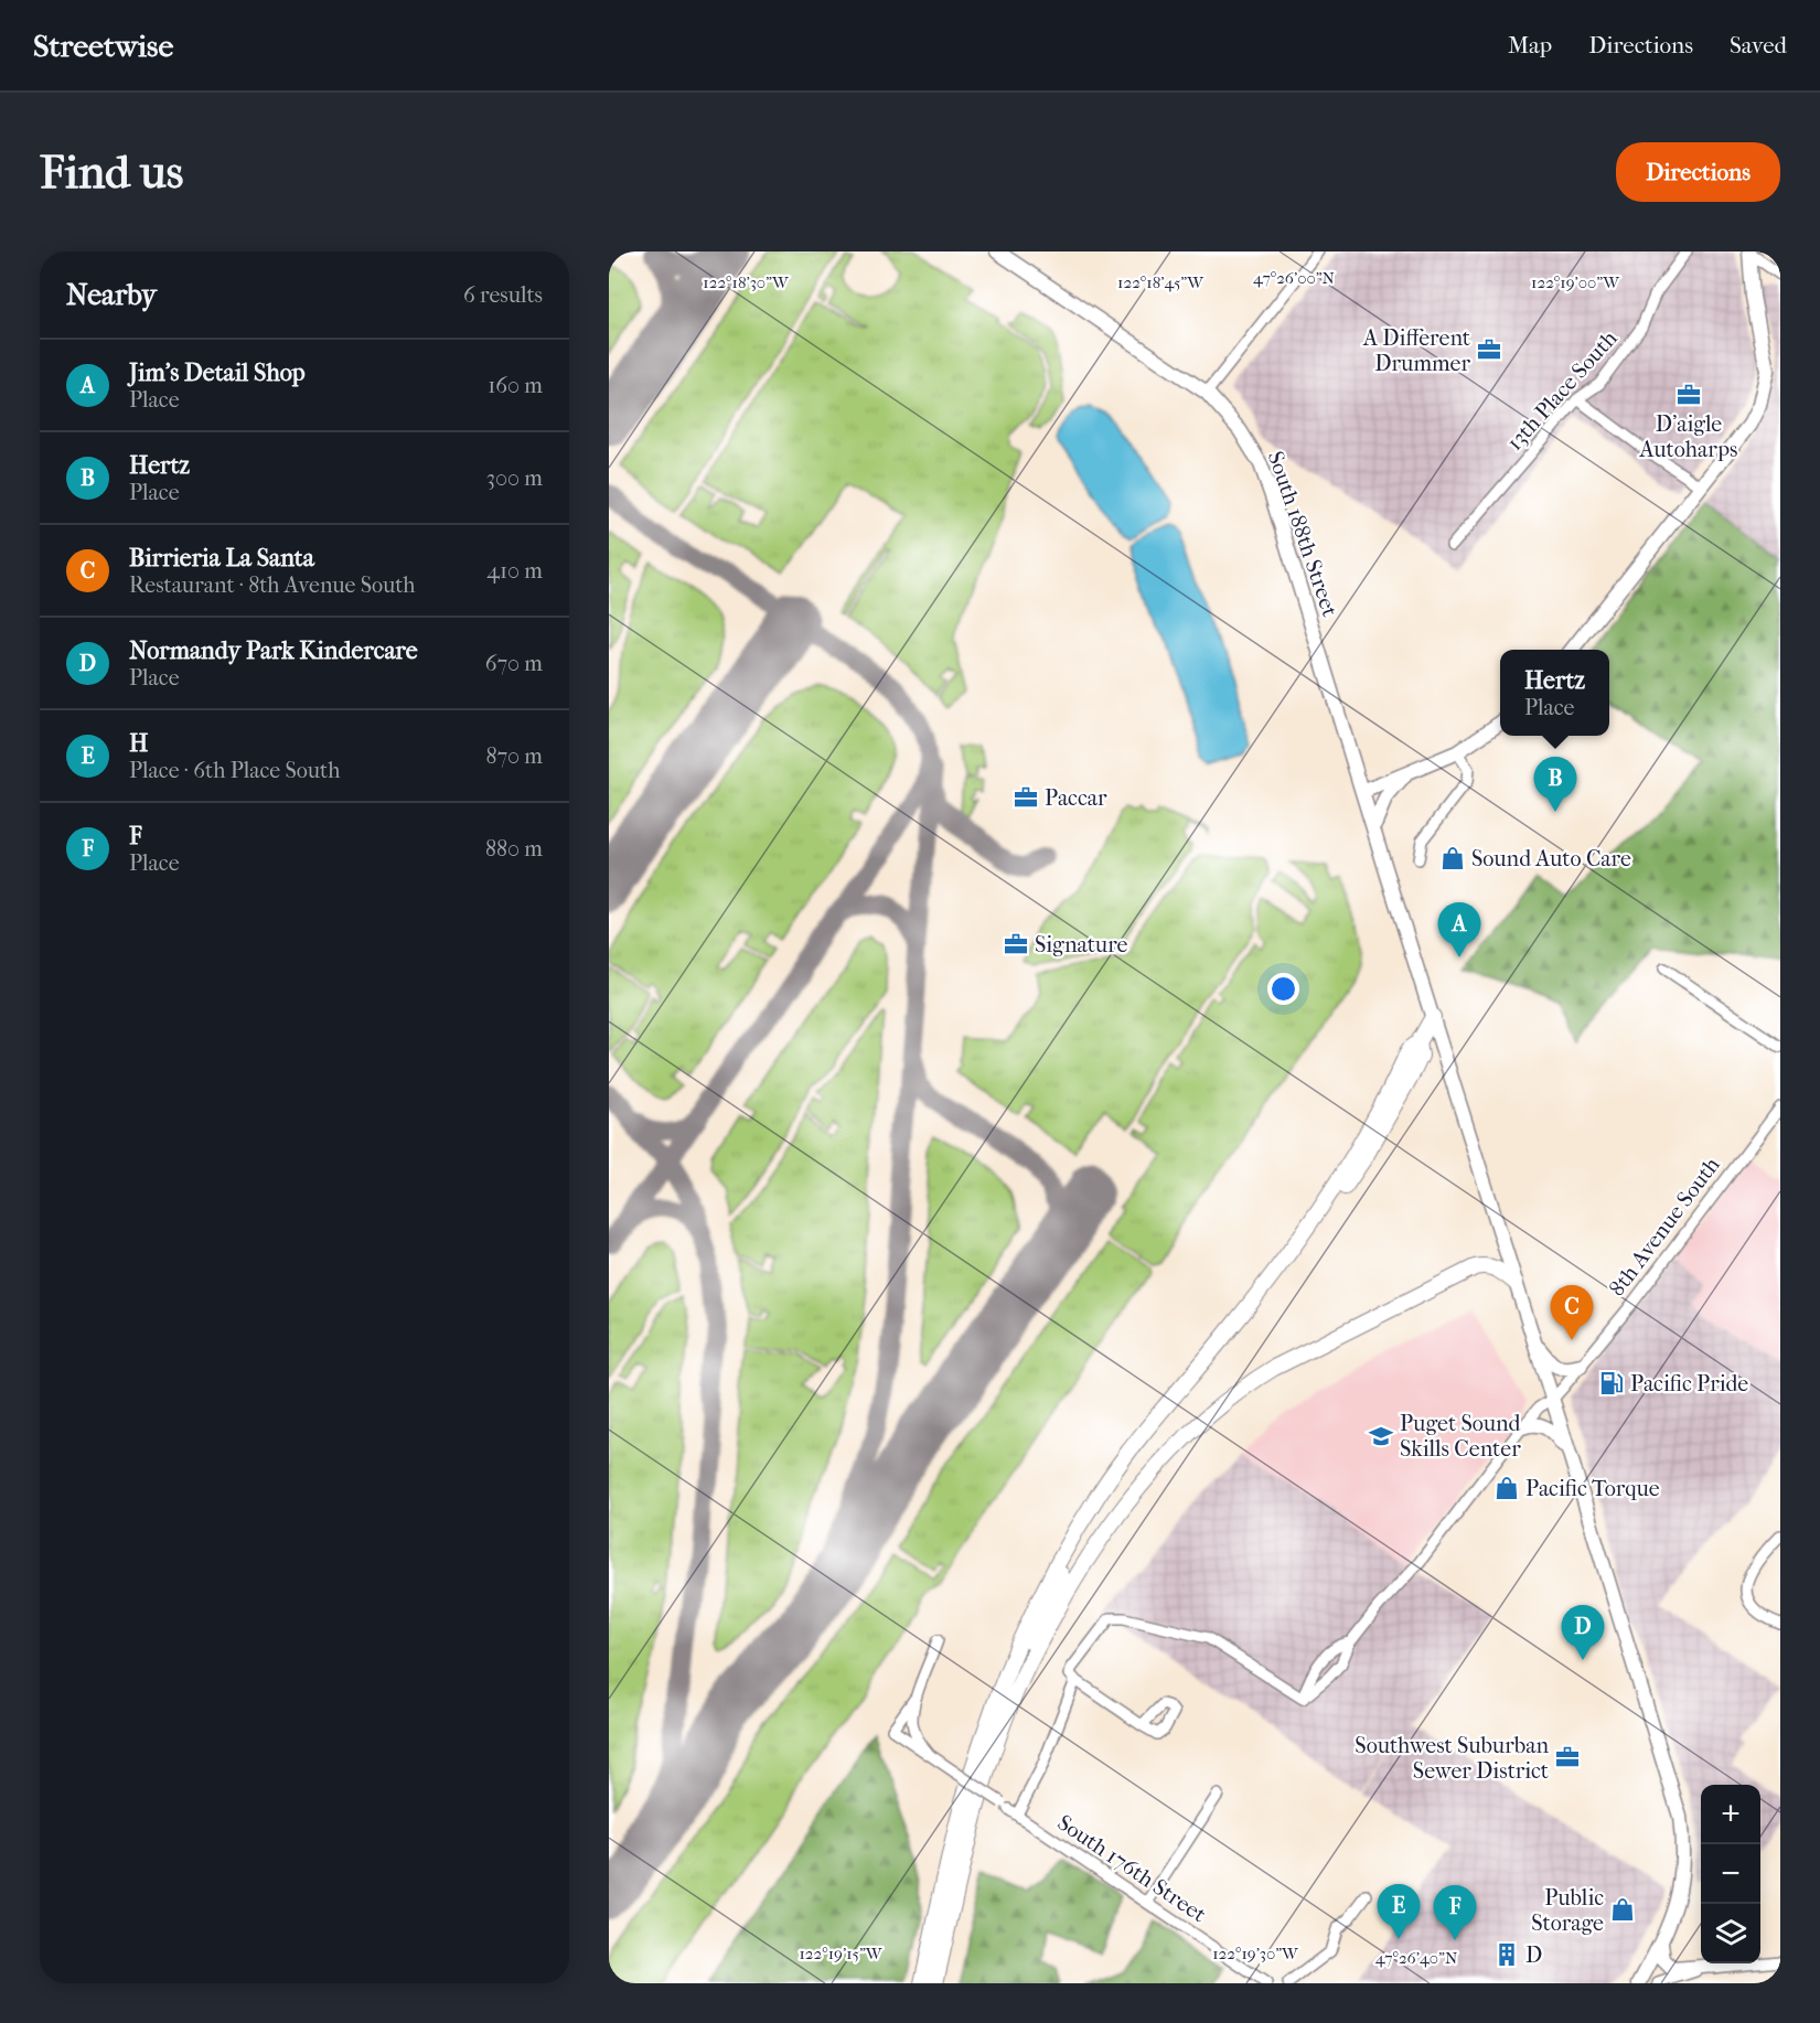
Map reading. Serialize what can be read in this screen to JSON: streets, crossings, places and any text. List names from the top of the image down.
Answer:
{
  "streets": {
    "main road": ["South 188th Street"],
    "street": ["13th Place South", "8th Avenue South", "South 176th Street"]
  },
  "crossings": [
    ["South 188th Street", "8th Avenue South"]
  ],
  "places": {
    "office": [
      "A Different Drummer",
      "D'aigle Autoharps",
      "Paccar",
      "Signature",
      "Southwest Suburban Sewer District"
    ],
    "shop": ["Sound Auto Care", "Pacific Torque", "Public Storage"],
    "fuel station": ["Pacific Pride"],
    "school or university": ["Puget Sound Skills Center"],
    "building": ["D"]
  },
  "page": {
    "header": "Streetwise",
    "nav": ["Map", "Directions", "Saved"],
    "buttons": "Directions",
    "title": "Find us",
    "heading": ["Nearby", "6 results"],
    "list": [
      {
        "mark": "A",
        "name": "Jim's Detail Shop",
        "note": "Place",
        "value": "160 m"
      },
      {
        "mark": "B",
        "name": "Hertz",
        "note": "Place",
        "value": "300 m"
      },
      {
        "mark": "C",
        "name": "Birrieria La Santa",
        "note": "Restaurant · 8th Avenue South",
        "value": "410 m"
      },
      {
        "mark": "D",
        "name": "Normandy Park Kindercare",
        "note": "Place",
        "value": "670 m"
      },
      {
        "mark": "E",
        "name": "H",
        "note": "Place · 6th Place South",
        "value": "870 m"
      },
      {
        "mark": "F",
        "name": "F",
        "note": "Place",
        "value": "880 m"
      }
    ],
    "popup": ["Hertz", "Place"],
    "pins": [
      "B",
      "A",
      "C",
      "D",
      "E",
      "F"
    ],
    "map_buttons": ["+", "−"]
  },
  "coordinates": [
    "47°26'00\"N",
    "122°18'30\"W",
    "122°18'45\"W",
    "122°19'00\"W",
    "122°19'15\"W",
    "122°19'30\"W",
    "47°26'40\"N"
  ]
}
